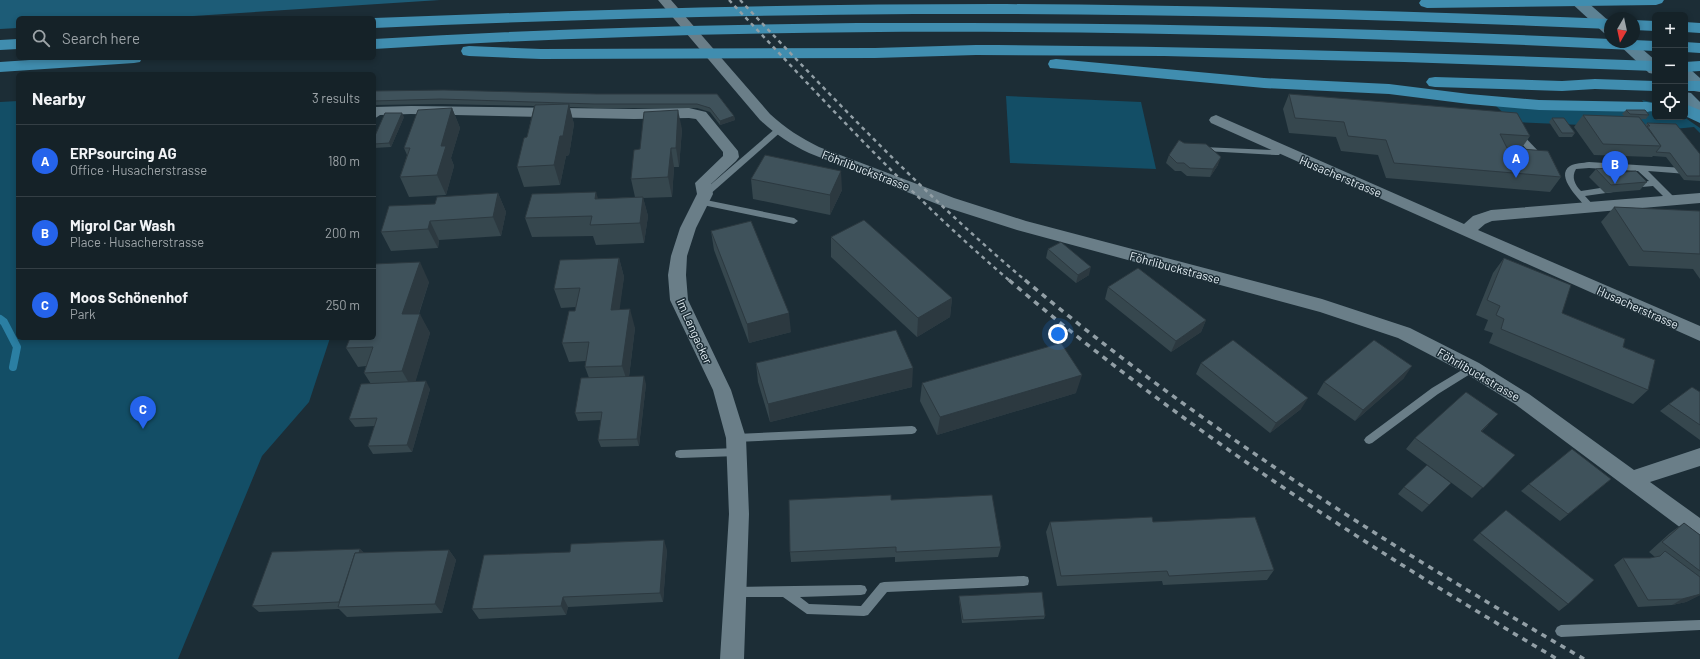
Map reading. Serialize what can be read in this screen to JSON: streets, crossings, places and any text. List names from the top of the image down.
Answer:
{
  "streets": {
    "street": ["Föhrlibuckstrasse", "Husacherstrasse", "Im Langacker"]
  },
  "north": "bottom",
  "page": {
    "map_buttons": ["+", "−"],
    "search": "Search here",
    "heading": ["Nearby", "3 results"],
    "list": [
      {
        "mark": "A",
        "name": "ERPsourcing AG",
        "note": "Office · Husacherstrasse",
        "value": "180 m"
      },
      {
        "mark": "B",
        "name": "Migrol Car Wash",
        "note": "Place · Husacherstrasse",
        "value": "200 m"
      },
      {
        "mark": "C",
        "name": "Moos Schönenhof",
        "note": "Park",
        "value": "250 m"
      }
    ],
    "pins": ["A", "B", "C"]
  }
}
